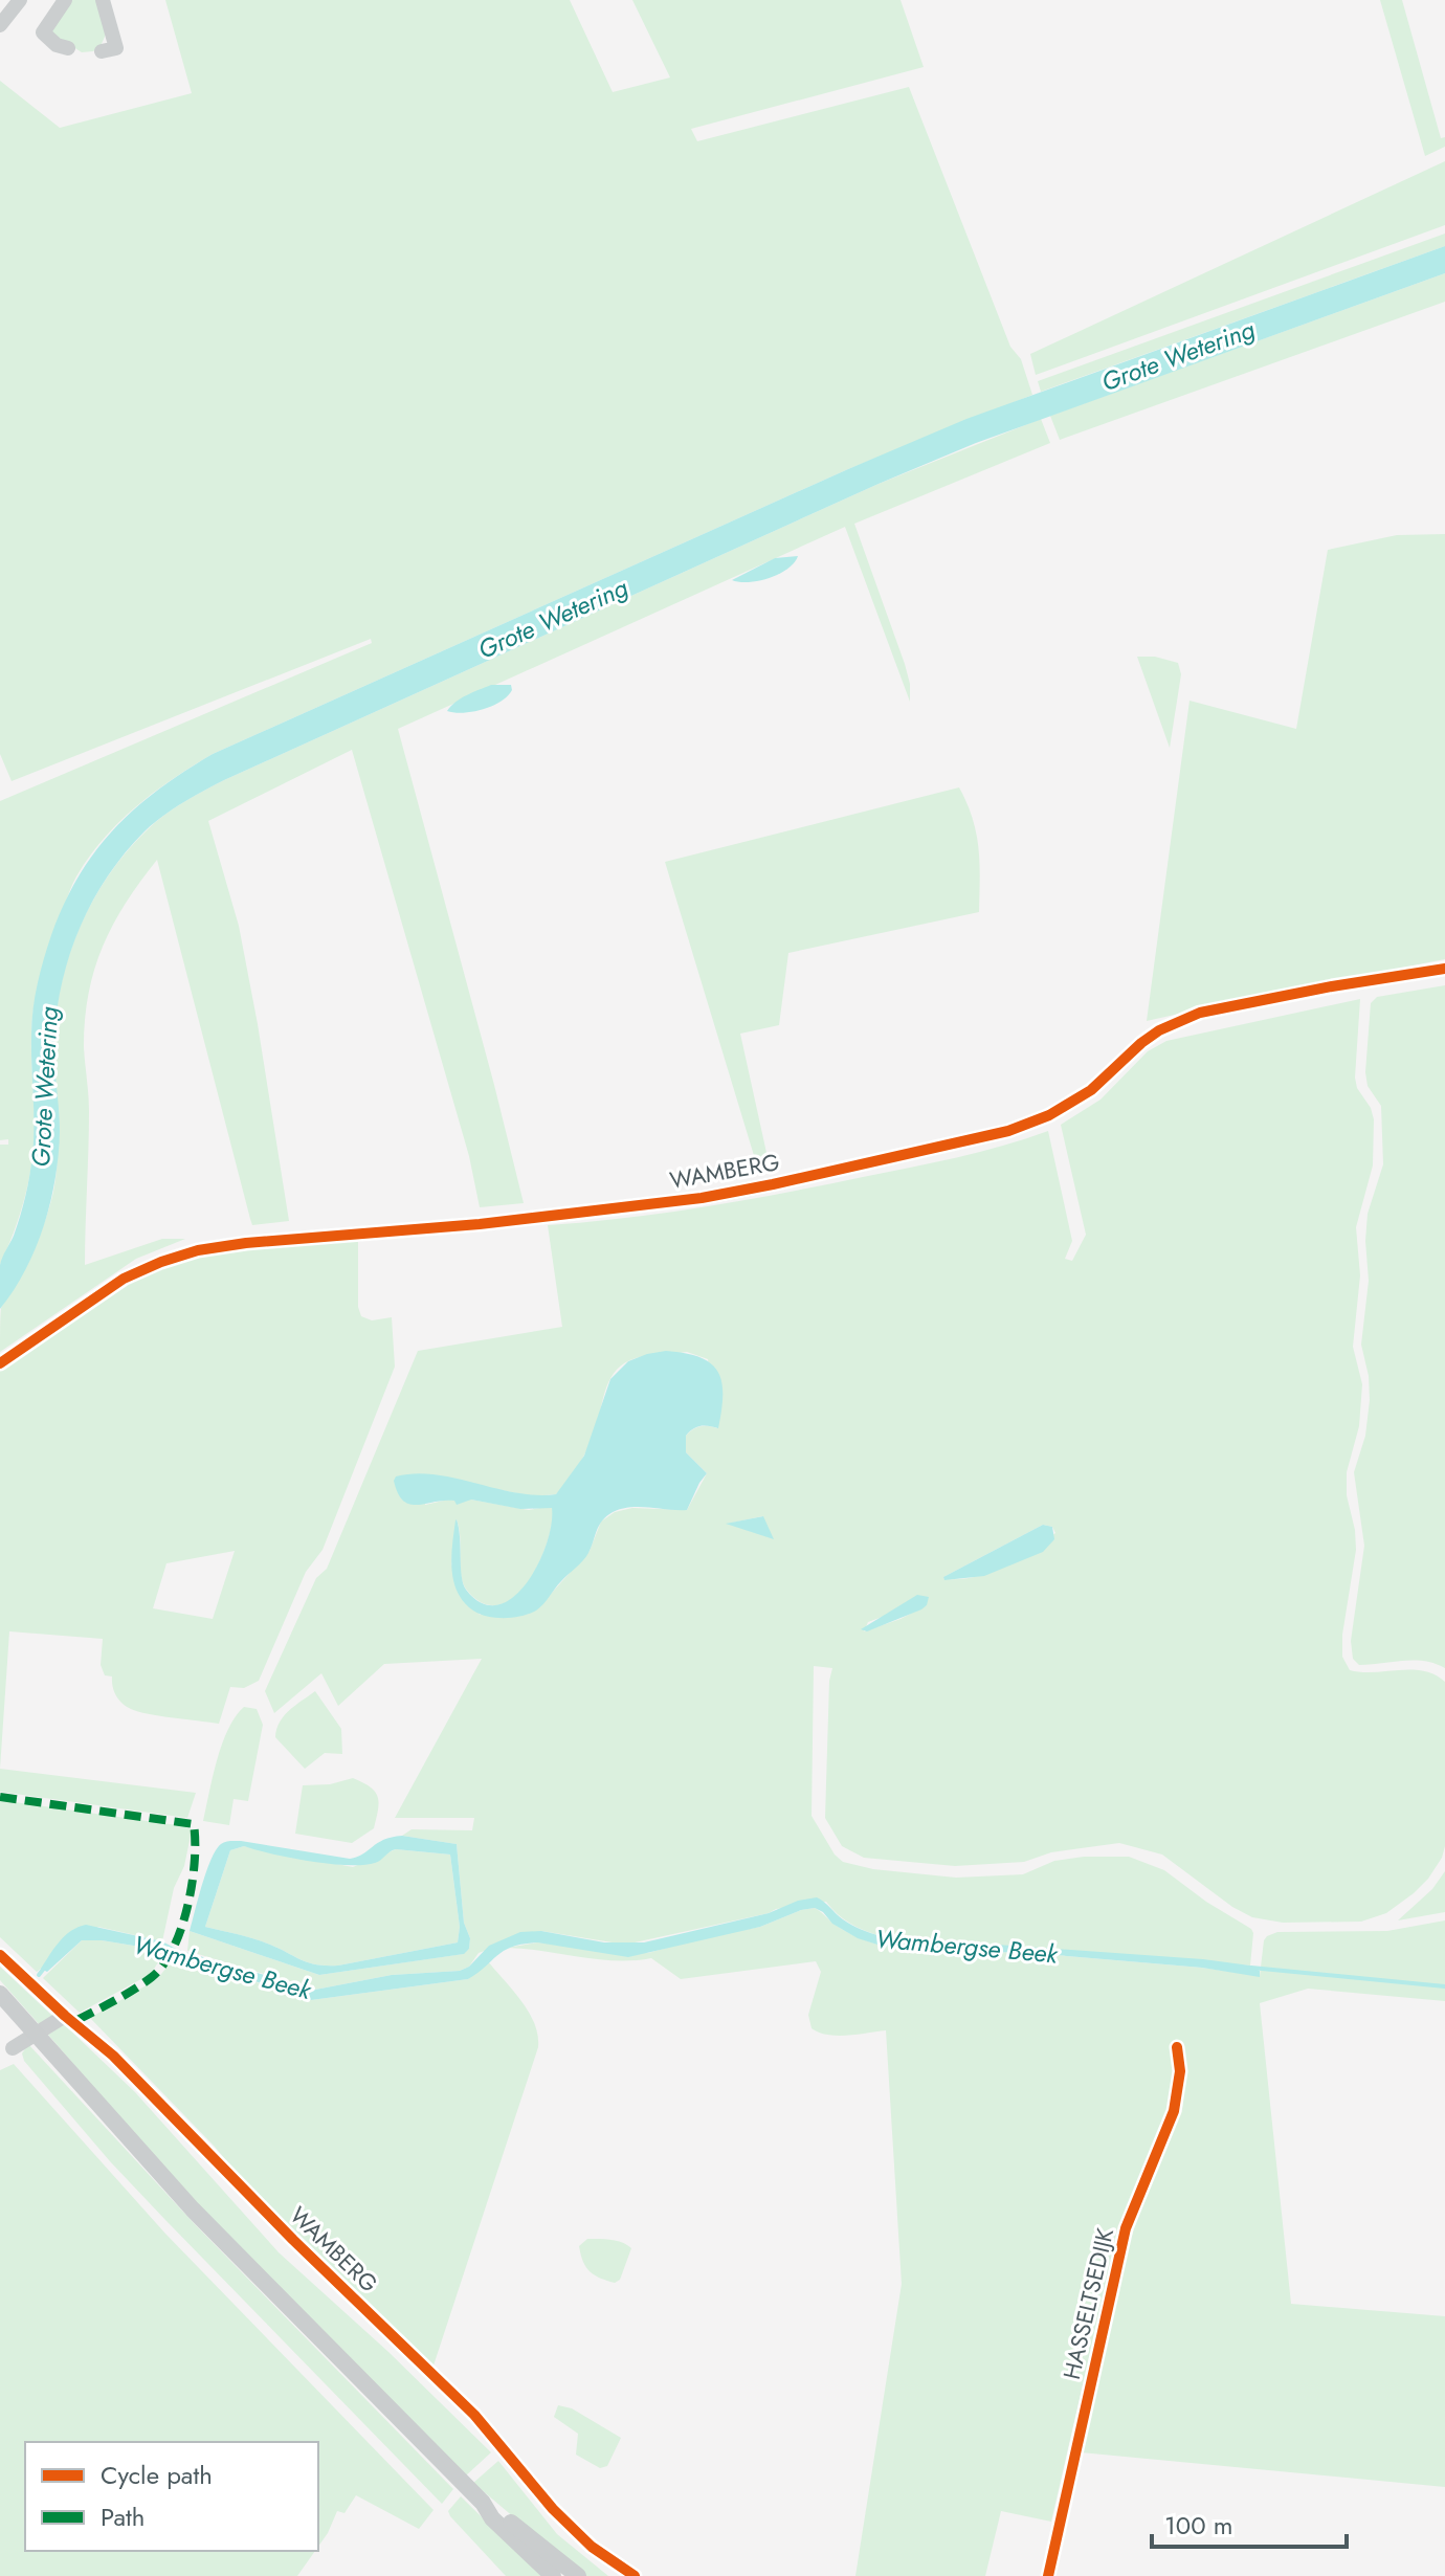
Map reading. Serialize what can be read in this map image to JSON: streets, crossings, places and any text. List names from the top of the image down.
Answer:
{
  "streets": {
    "street": ["WAMBERG", "HASSELTSEDIJK"]
  },
  "water": ["Grote Wetering", "Wambergse Beek"],
  "legend": ["Cycle path", "Path"],
  "scale_bar": "100 m"
}
